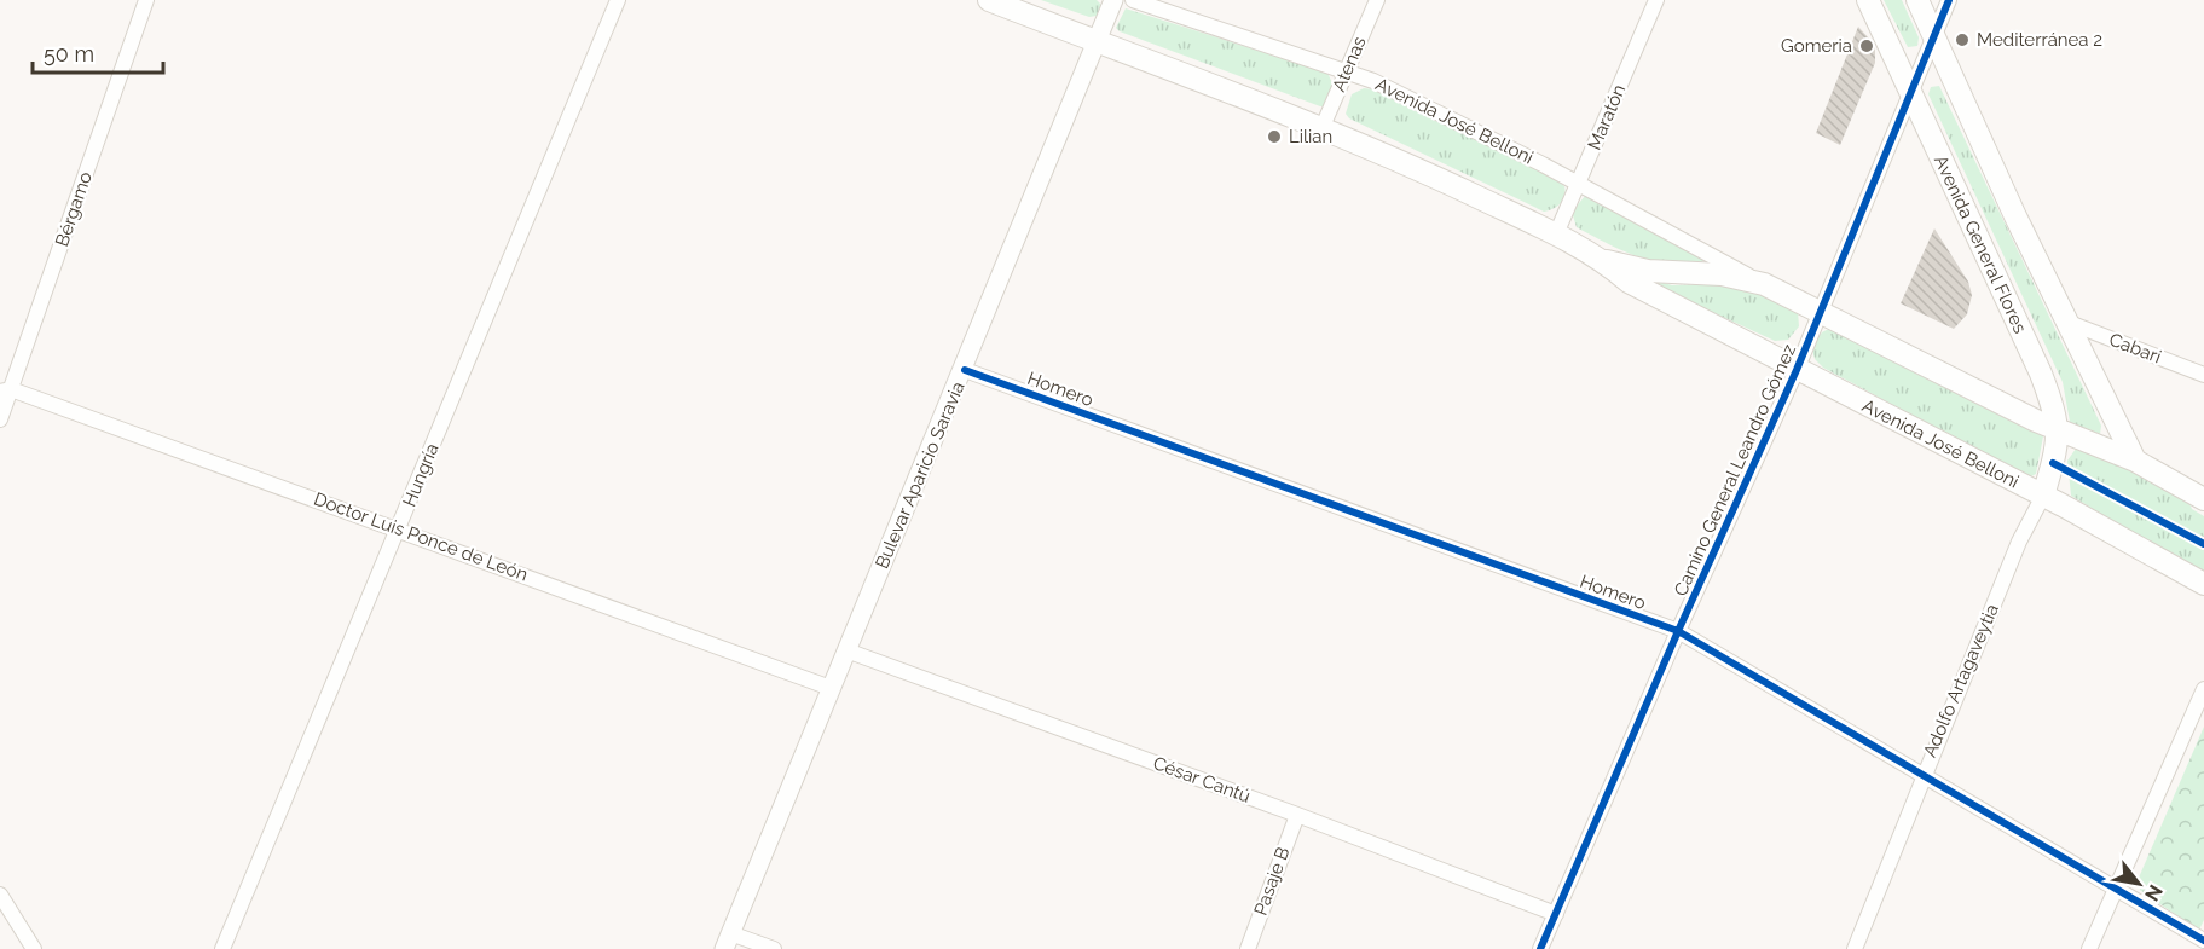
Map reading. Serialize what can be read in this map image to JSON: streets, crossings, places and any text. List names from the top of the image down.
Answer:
{
  "streets": {
    "main road": ["Avenida José Belloni", "Avenida General Flores"],
    "street": [
      "Atenas",
      "Maratón",
      "Bérgamo",
      "Cabari",
      "Homero",
      "Camino General Leandro Gómez",
      "Hungría",
      "Bulevar Aparicio Saravia",
      "Doctor Luis Ponce de León",
      "Adolfo Artagaveytia",
      "César Cantú",
      "Pasaje B"
    ]
  },
  "crossings": [
    ["Atenas", "Avenida José Belloni"],
    ["Maratón", "Avenida José Belloni"],
    ["Avenida José Belloni", "Avenida General Flores"],
    ["Avenida José Belloni", "Camino General Leandro Gómez"],
    ["Avenida José Belloni", "Bulevar Aparicio Saravia"],
    ["Avenida José Belloni", "Adolfo Artagaveytia"],
    ["Bérgamo", "Doctor Luis Ponce de León"],
    ["Avenida General Flores", "Camino General Leandro Gómez"],
    ["Avenida General Flores", "Adolfo Artagaveytia"],
    ["Homero", "Camino General Leandro Gómez"],
    ["Homero", "Bulevar Aparicio Saravia"],
    ["Homero", "Adolfo Artagaveytia"],
    ["Camino General Leandro Gómez", "César Cantú"],
    ["Hungría", "Doctor Luis Ponce de León"],
    ["Bulevar Aparicio Saravia", "Doctor Luis Ponce de León"],
    ["Bulevar Aparicio Saravia", "César Cantú"],
    ["César Cantú", "Pasaje B"]
  ],
  "places": ["Mediterránea 2", "Gomeria", "Lilian"],
  "scale_bar": "50 m",
  "north": "bottom right"
}
